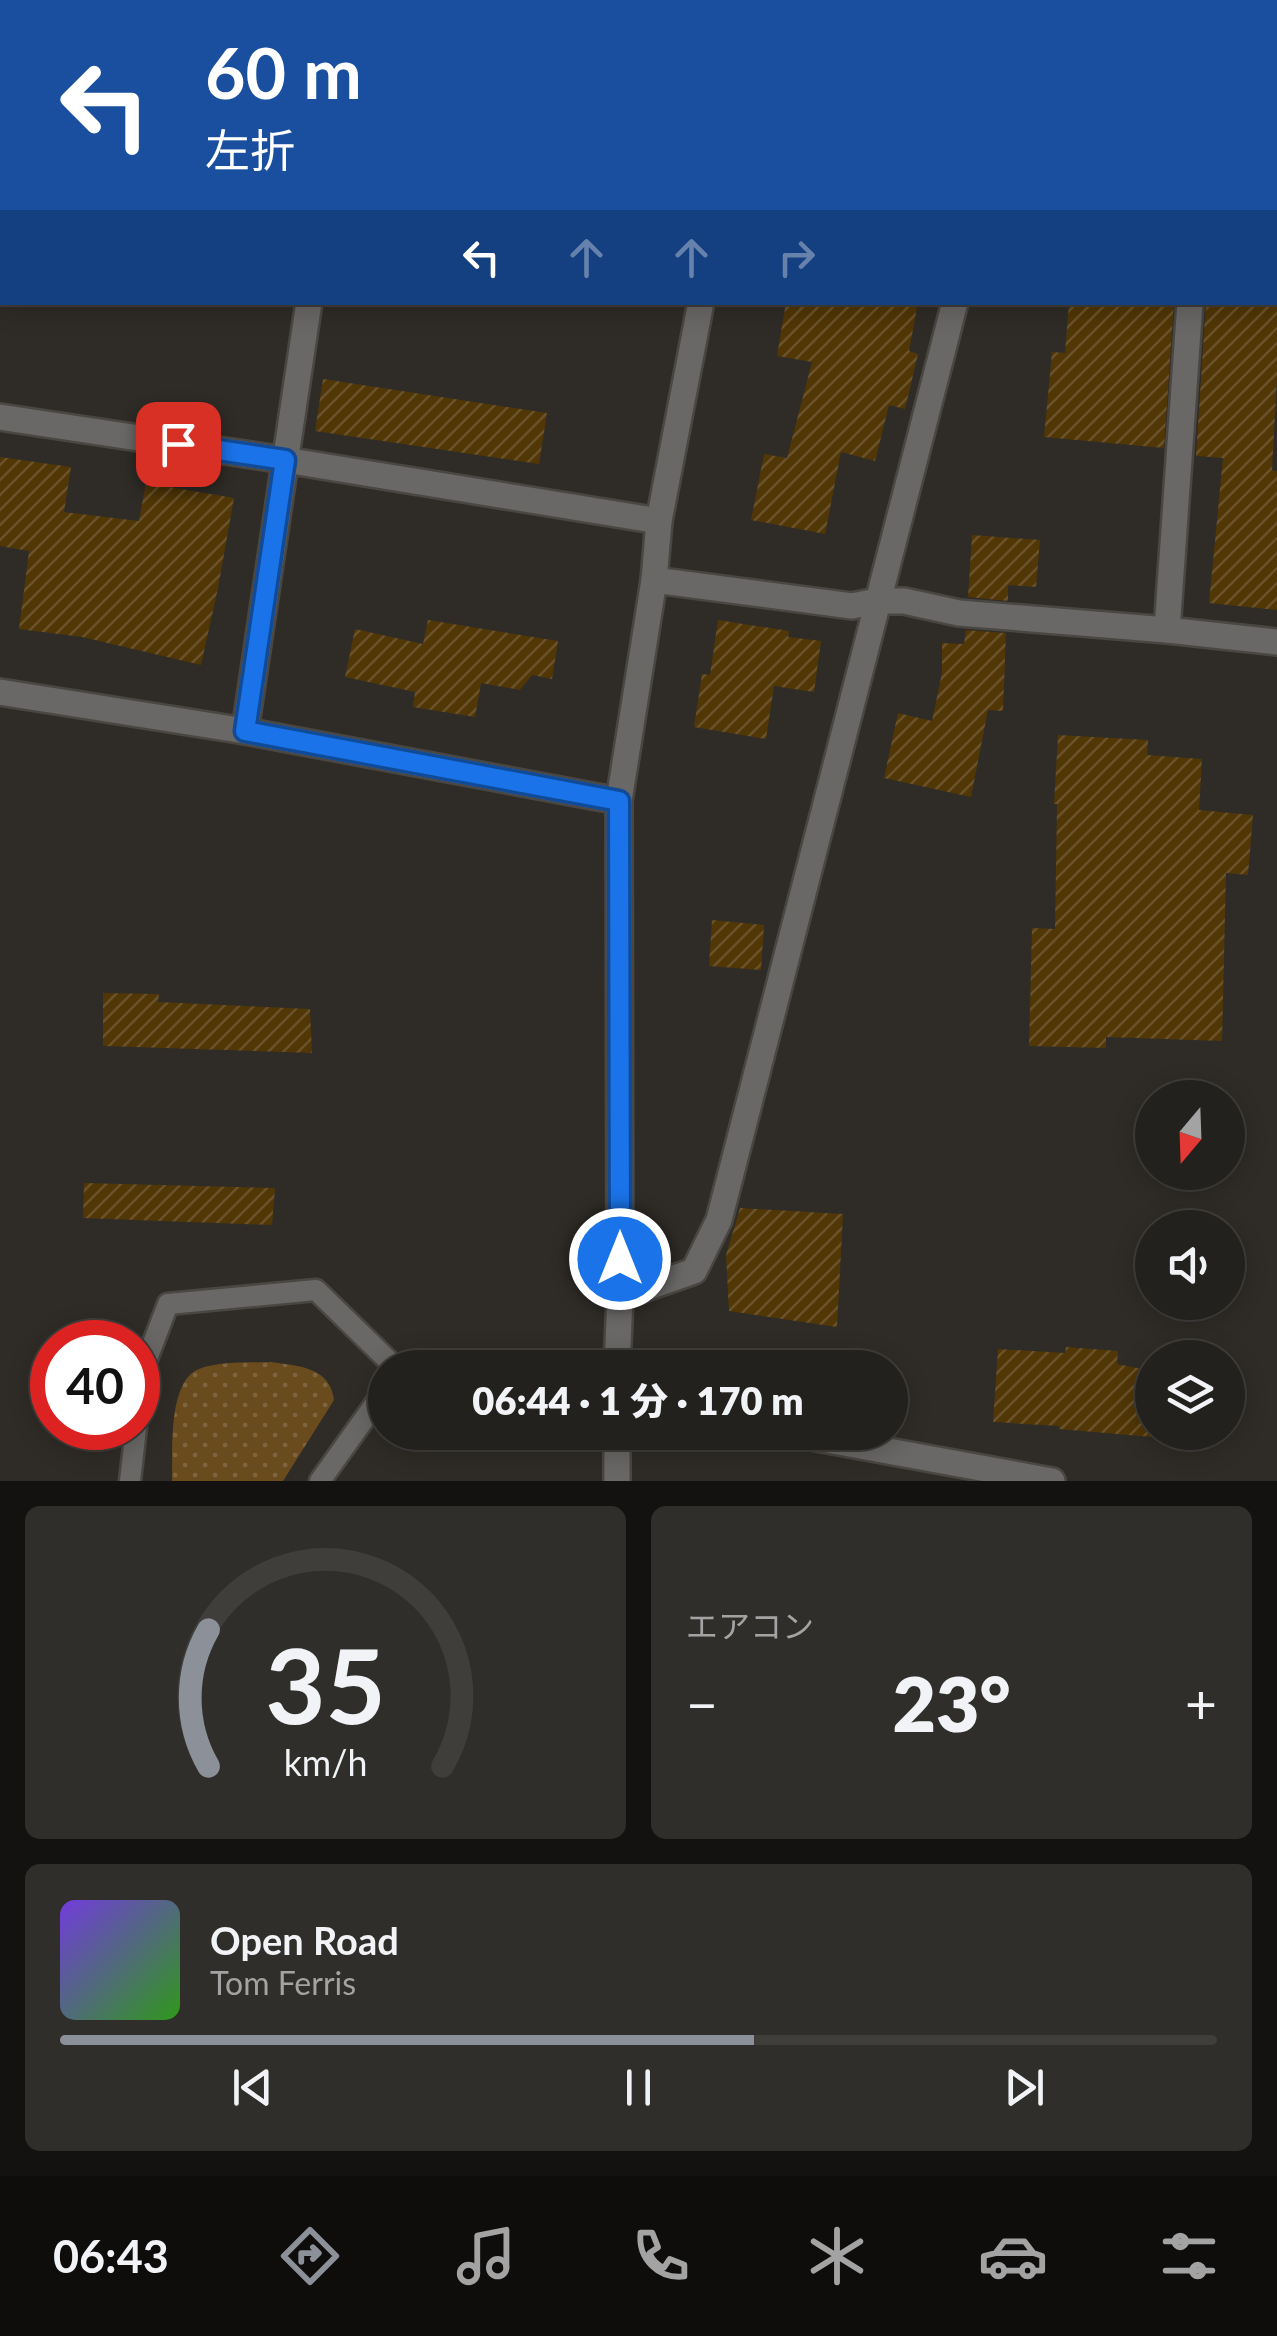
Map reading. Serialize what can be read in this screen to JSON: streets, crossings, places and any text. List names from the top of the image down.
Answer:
{
  "north": "bottom",
  "page": {
    "turn": ["60 m", "左折"],
    "limit": "40",
    "trip": "06:44 · 1 分 · 170 m",
    "tile": "エアコン",
    "heat": ["−", "23°", "+"],
    "song": ["Open Road", "Tom Ferris"],
    "tabs": "06:43",
    "gauge": ["35", "km/h"]
  }
}
